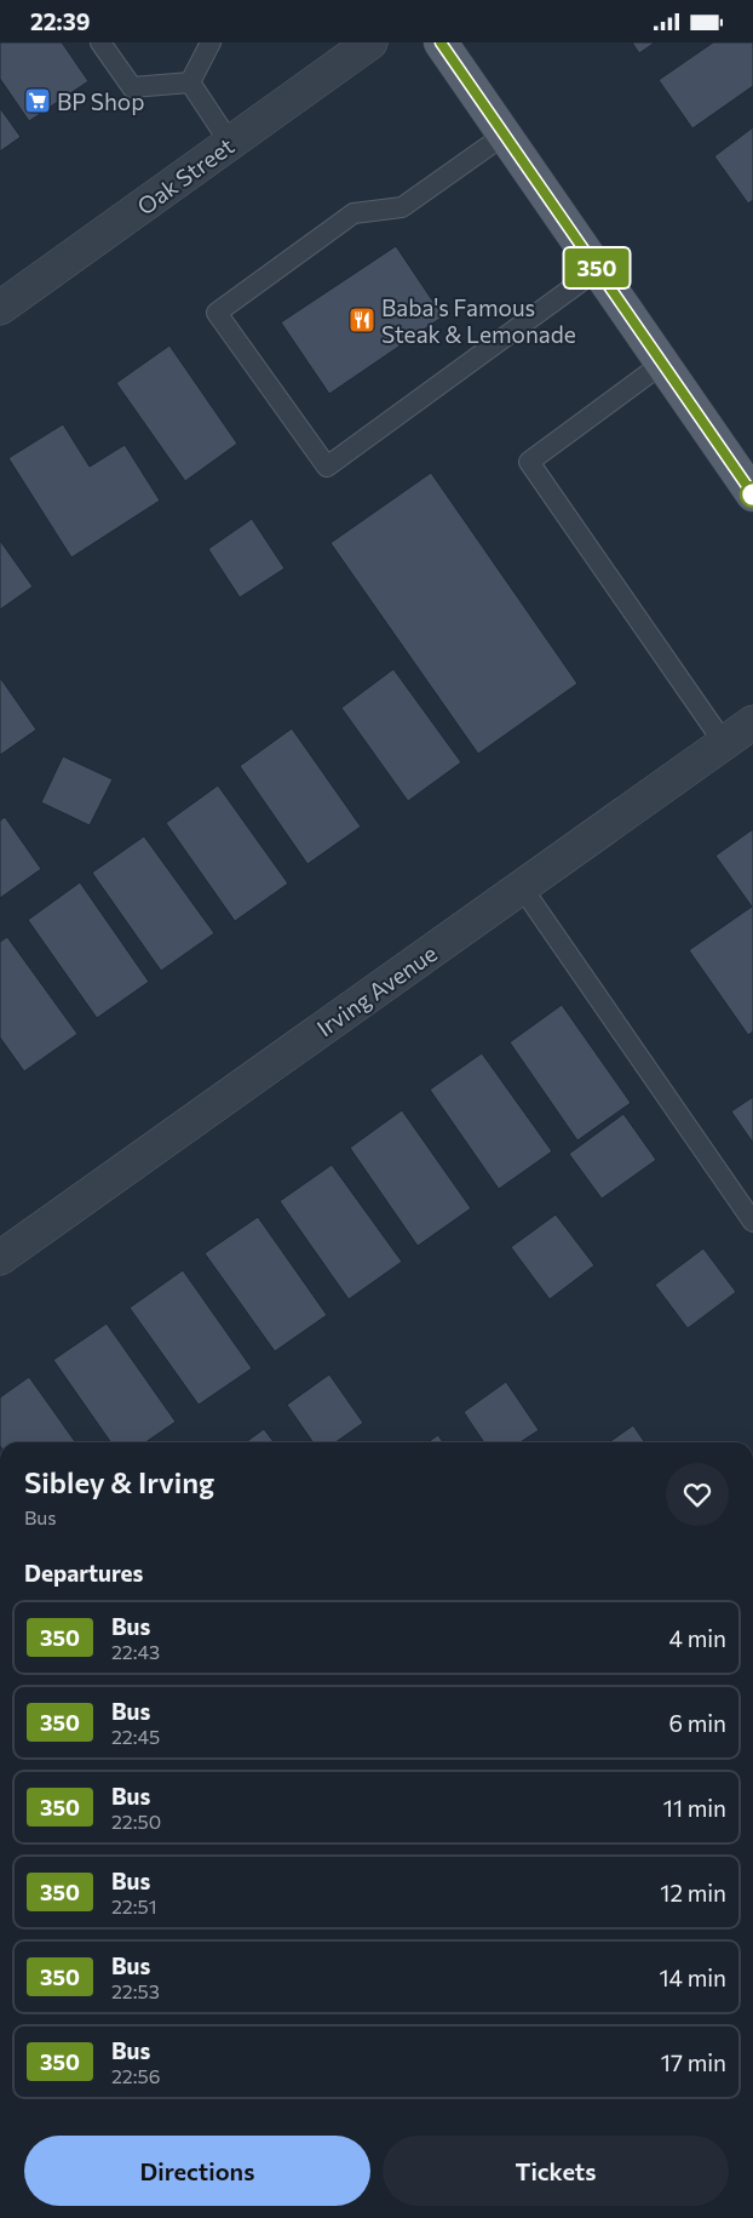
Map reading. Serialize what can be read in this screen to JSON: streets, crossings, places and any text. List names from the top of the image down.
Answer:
{
  "streets": {
    "street": ["Oak Street", "Irving Avenue"]
  },
  "places": {
    "supermarket": ["BP Shop"],
    "restaurant": ["Baba's Famous Steak & Lemonade"]
  },
  "lines": ["bus line 350"],
  "page": {
    "status": "22:39",
    "on_map": "350",
    "heading": [
      ["Sibley & Irving", "Bus"],
      "Departures"
    ],
    "list": [
      {
        "mark": "350",
        "name": "Bus",
        "note": "22:43",
        "value": "4 min"
      },
      {
        "mark": "350",
        "name": "Bus",
        "note": "22:45",
        "value": "6 min"
      },
      {
        "mark": "350",
        "name": "Bus",
        "note": "22:50",
        "value": "11 min"
      },
      {
        "mark": "350",
        "name": "Bus",
        "note": "22:51",
        "value": "12 min"
      },
      {
        "mark": "350",
        "name": "Bus",
        "note": "22:53",
        "value": "14 min"
      },
      {
        "mark": "350",
        "name": "Bus",
        "note": "22:56",
        "value": "17 min"
      }
    ],
    "buttons": ["Directions", "Tickets"]
  }
}
